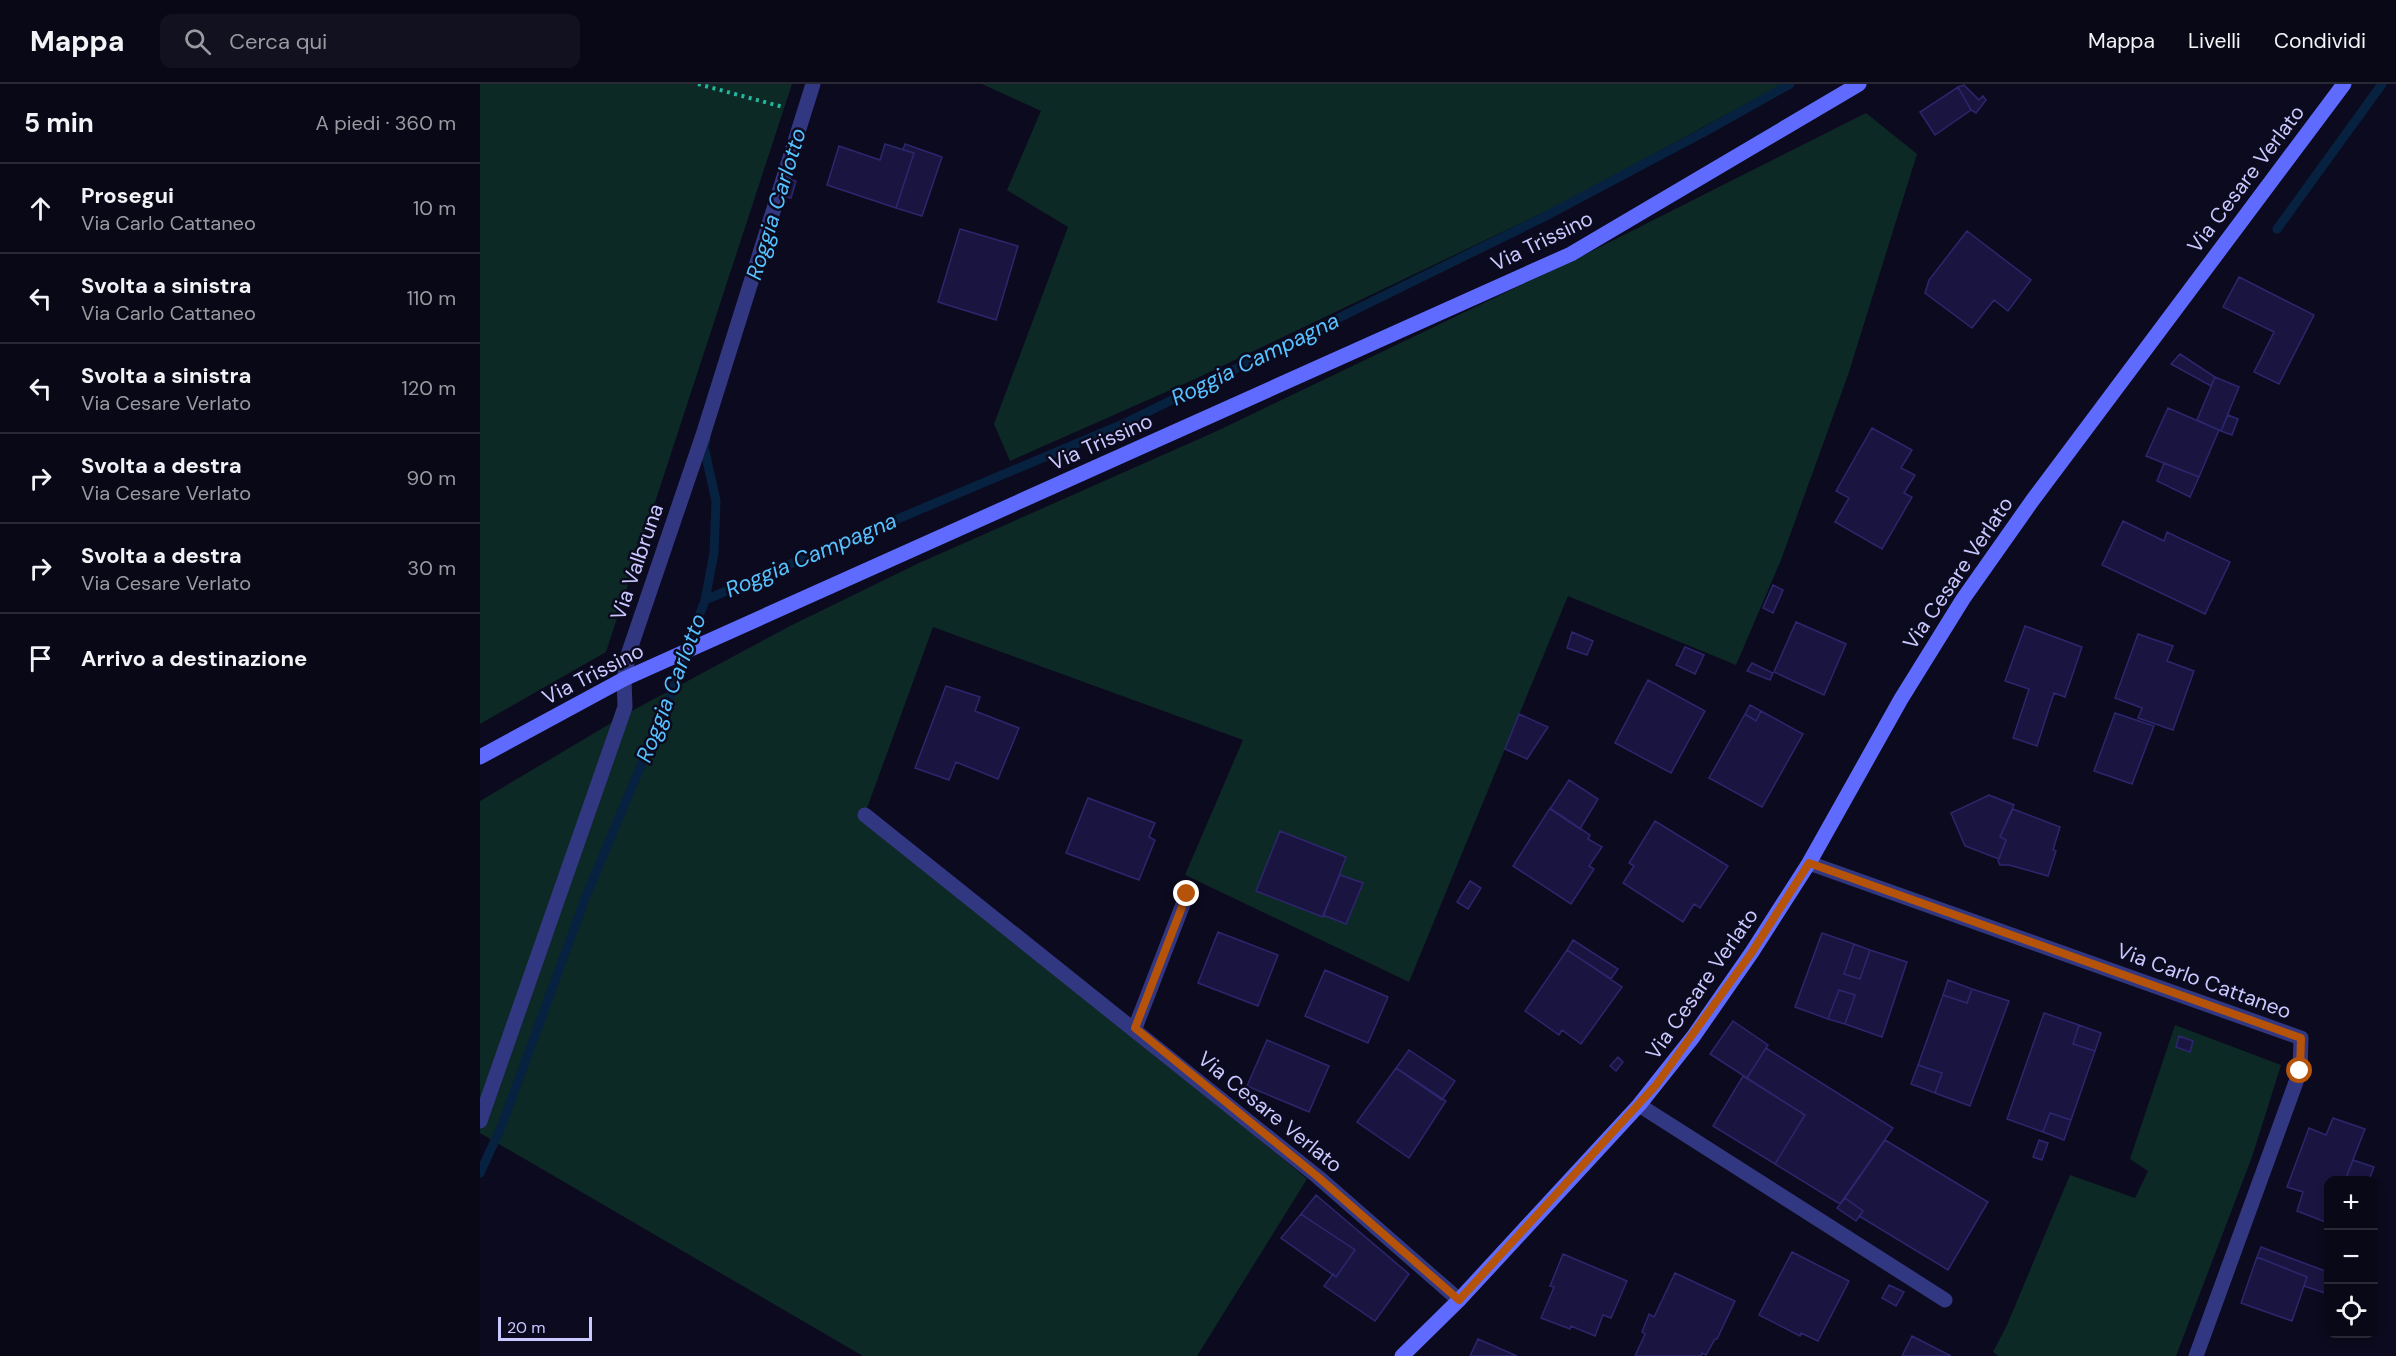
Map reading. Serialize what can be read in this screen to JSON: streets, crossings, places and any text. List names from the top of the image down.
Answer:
{
  "streets": {
    "street": [
      "Via Cesare Verlato",
      "Via Trissino",
      "Via Valbruna",
      "Via Carlo Cattaneo"
    ]
  },
  "crossings": [
    ["Via Cesare Verlato", "Via Carlo Cattaneo"],
    ["Via Trissino", "Via Valbruna"]
  ],
  "water": ["Roggia Carlotto", "Roggia Campagna"],
  "scale_bar": "20 m",
  "page": {
    "header": "Mappa",
    "search": "Cerca qui",
    "nav": ["Mappa", "Livelli", "Condividi"],
    "heading": ["5 min", "A piedi · 360 m"],
    "list": [
      ["Prosegui", "Via Carlo Cattaneo", "10 m"],
      ["Svolta a sinistra", "Via Carlo Cattaneo", "110 m"],
      ["Svolta a sinistra", "Via Cesare Verlato", "120 m"],
      ["Svolta a destra", "Via Cesare Verlato", "90 m"],
      ["Svolta a destra", "Via Cesare Verlato", "30 m"],
      "Arrivo a destinazione"
    ],
    "map_buttons": ["+", "−"],
    "scale": "20 m"
  }
}
